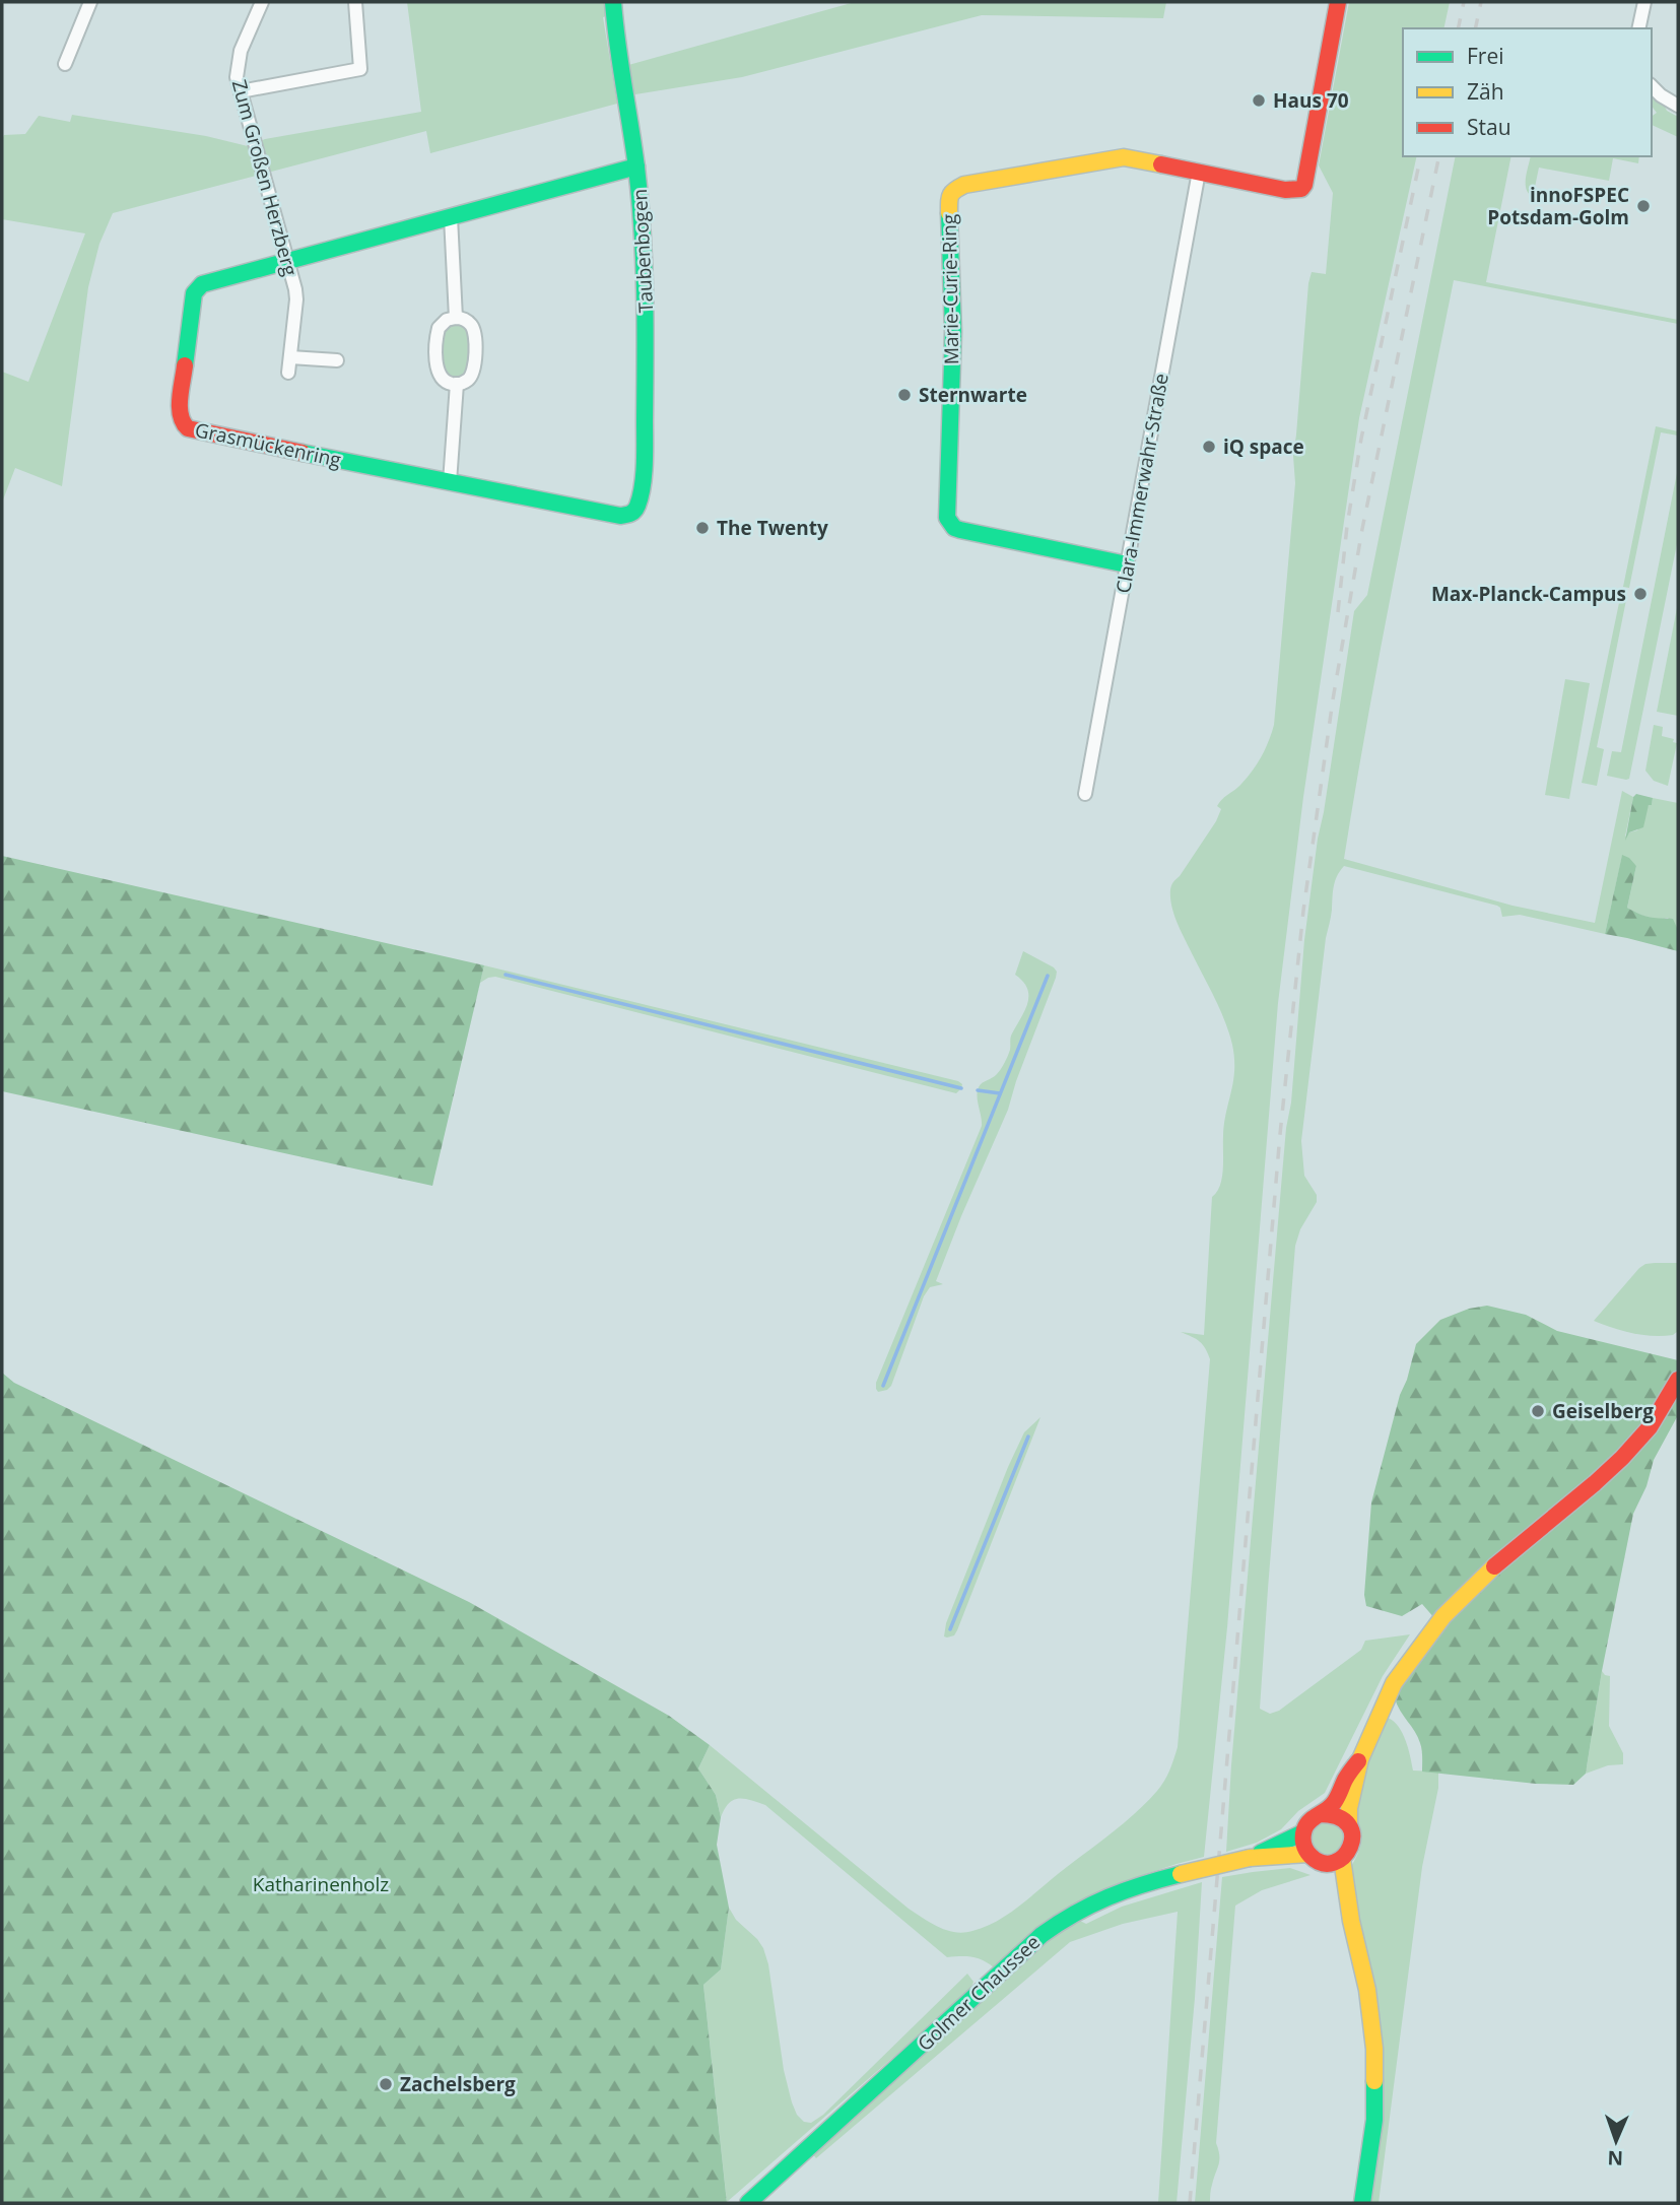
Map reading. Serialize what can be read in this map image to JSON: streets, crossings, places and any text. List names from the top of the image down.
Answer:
{
  "streets": {
    "street": [
      "Zum Großen Herzberg",
      "Taubenbogen",
      "Marie-Curie-Ring",
      "Grasmückenring",
      "Clara-Immerwahr-Straße",
      "Golmer Chaussee"
    ]
  },
  "crossings": [
    ["Zum Großen Herzberg", "Grasmückenring"],
    ["Taubenbogen", "Grasmückenring"],
    ["Marie-Curie-Ring", "Clara-Immerwahr-Straße"]
  ],
  "parks": ["Katharinenholz"],
  "places": [
    "Haus 70",
    "innoFSPEC Potsdam-Golm",
    "Sternwarte",
    "iQ space",
    "The Twenty",
    "Max-Planck-Campus",
    "Geiselberg",
    "Zachelsberg"
  ],
  "legend": ["Frei", "Zäh", "Stau"],
  "north": "bottom"
}
